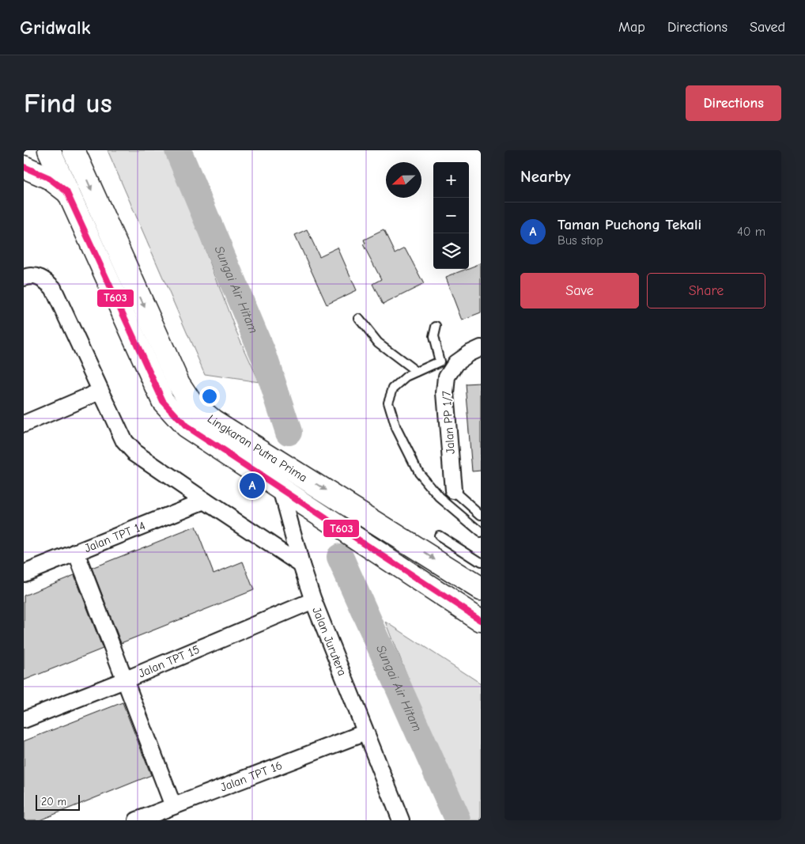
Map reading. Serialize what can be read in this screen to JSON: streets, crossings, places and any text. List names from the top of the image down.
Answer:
{
  "streets": {
    "main road": ["Lingkaran Putra Prima"],
    "street": [
      "Jalan PP 1/7",
      "Jalan TPT 14",
      "Jalan Jurutera",
      "Jalan TPT 15",
      "Jalan TPT 16"
    ]
  },
  "crossings": [
    ["Lingkaran Putra Prima", "Jalan Jurutera"],
    ["Jalan Jurutera", "Jalan TPT 15"],
    ["Jalan Jurutera", "Jalan TPT 16"]
  ],
  "water": ["Sungai Air Hitam"],
  "lines": ["transit line T603"],
  "scale_bar": "20 m",
  "north": "left",
  "page": {
    "header": "Gridwalk",
    "nav": ["Map", "Directions", "Saved"],
    "buttons": [
      "Directions",
      ["Save", "Share"]
    ],
    "title": "Find us",
    "heading": "Nearby",
    "map_buttons": ["+", "−"],
    "list": [
      {
        "mark": "A",
        "name": "Taman Puchong Tekali",
        "note": "Bus stop",
        "value": "40 m"
      }
    ],
    "pins": "A",
    "scale": "20 m"
  }
}
